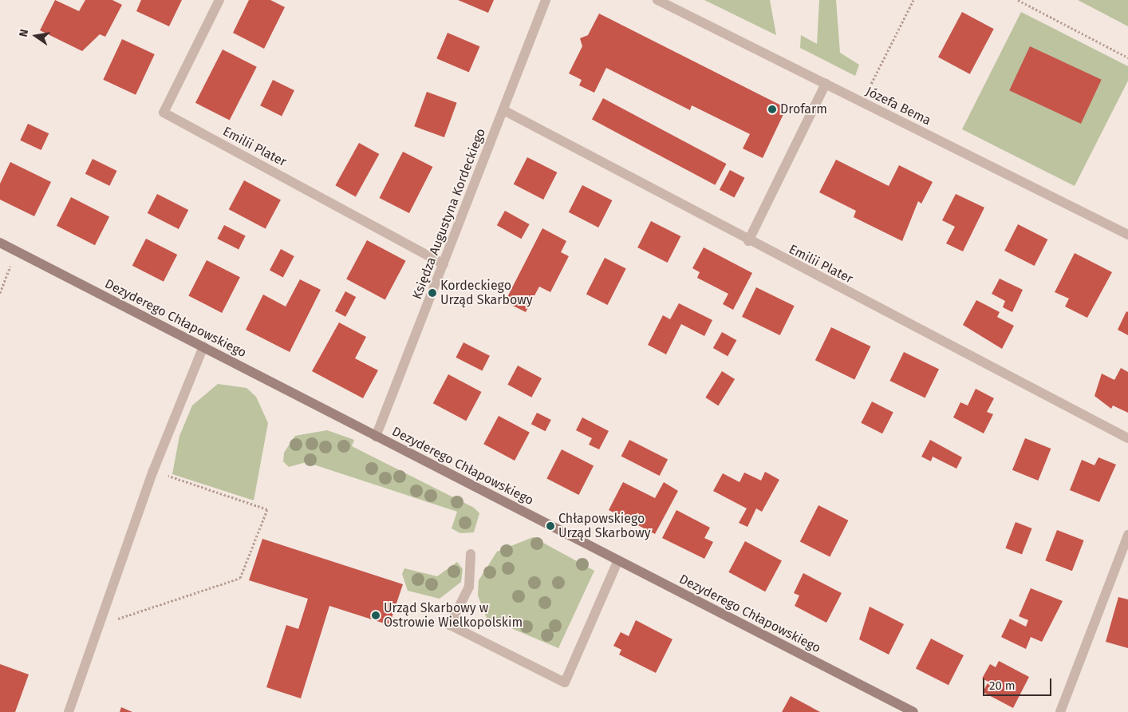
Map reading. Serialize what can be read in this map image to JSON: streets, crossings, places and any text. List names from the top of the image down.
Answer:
{
  "streets": {
    "street": [
      "Józefa Bema",
      "Emilii Plater",
      "Księdza Augustyna Kordeckiego",
      "Dezyderego Chłapowskiego"
    ]
  },
  "crossings": [
    ["Emilii Plater", "Księdza Augustyna Kordeckiego"],
    ["Księdza Augustyna Kordeckiego", "Dezyderego Chłapowskiego"]
  ],
  "places": [
    "Drofarm",
    "Kordeckiego Urząd Skarbowy",
    "Chłapowskiego Urząd Skarbowy",
    "Urząd Skarbowy w Ostrowie Wielkopolskim"
  ],
  "scale_bar": "20 m",
  "north": "left"
}
